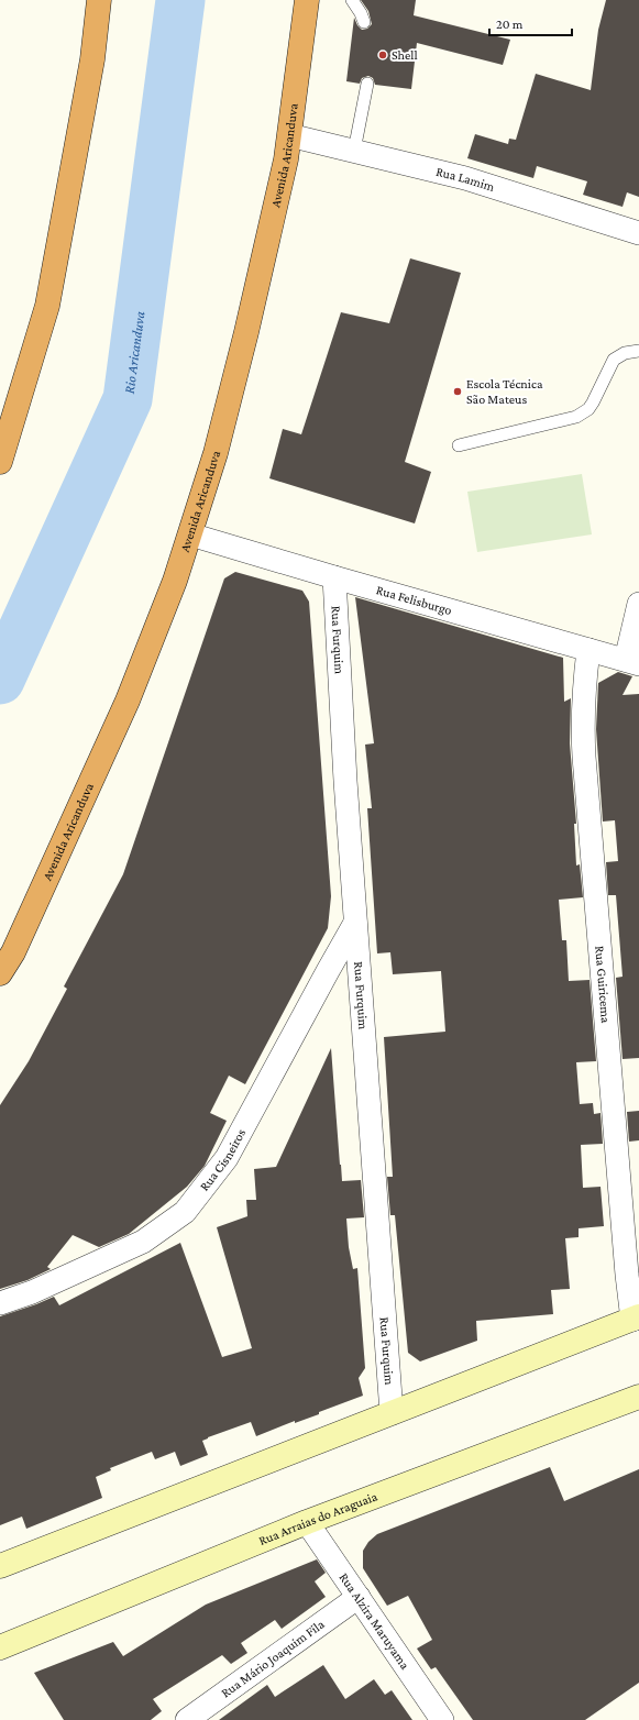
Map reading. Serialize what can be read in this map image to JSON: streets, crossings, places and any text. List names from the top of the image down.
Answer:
{
  "streets": {
    "highway": ["Avenida Aricanduva"],
    "main road": ["Rua Arraias do Araguaia"],
    "street": [
      "Rua Lamim",
      "Rua Felisburgo",
      "Rua Furquim",
      "Rua Guiricema",
      "Rua Cisneiros",
      "Rua Alzira Maruyama",
      "Rua Mário Joaquim Fila"
    ]
  },
  "crossings": [
    ["Avenida Aricanduva", "Rua Lamim"],
    ["Avenida Aricanduva", "Rua Felisburgo"],
    ["Rua Felisburgo", "Rua Furquim"],
    ["Rua Felisburgo", "Rua Guiricema"],
    ["Rua Furquim", "Rua Cisneiros"],
    ["Rua Arraias do Araguaia", "Rua Alzira Maruyama"],
    ["Rua Alzira Maruyama", "Rua Mário Joaquim Fila"]
  ],
  "water": ["Rio Aricanduva"],
  "places": ["Shell", "Escola Técnica São Mateus"],
  "scale_bar": "20 m"
}
